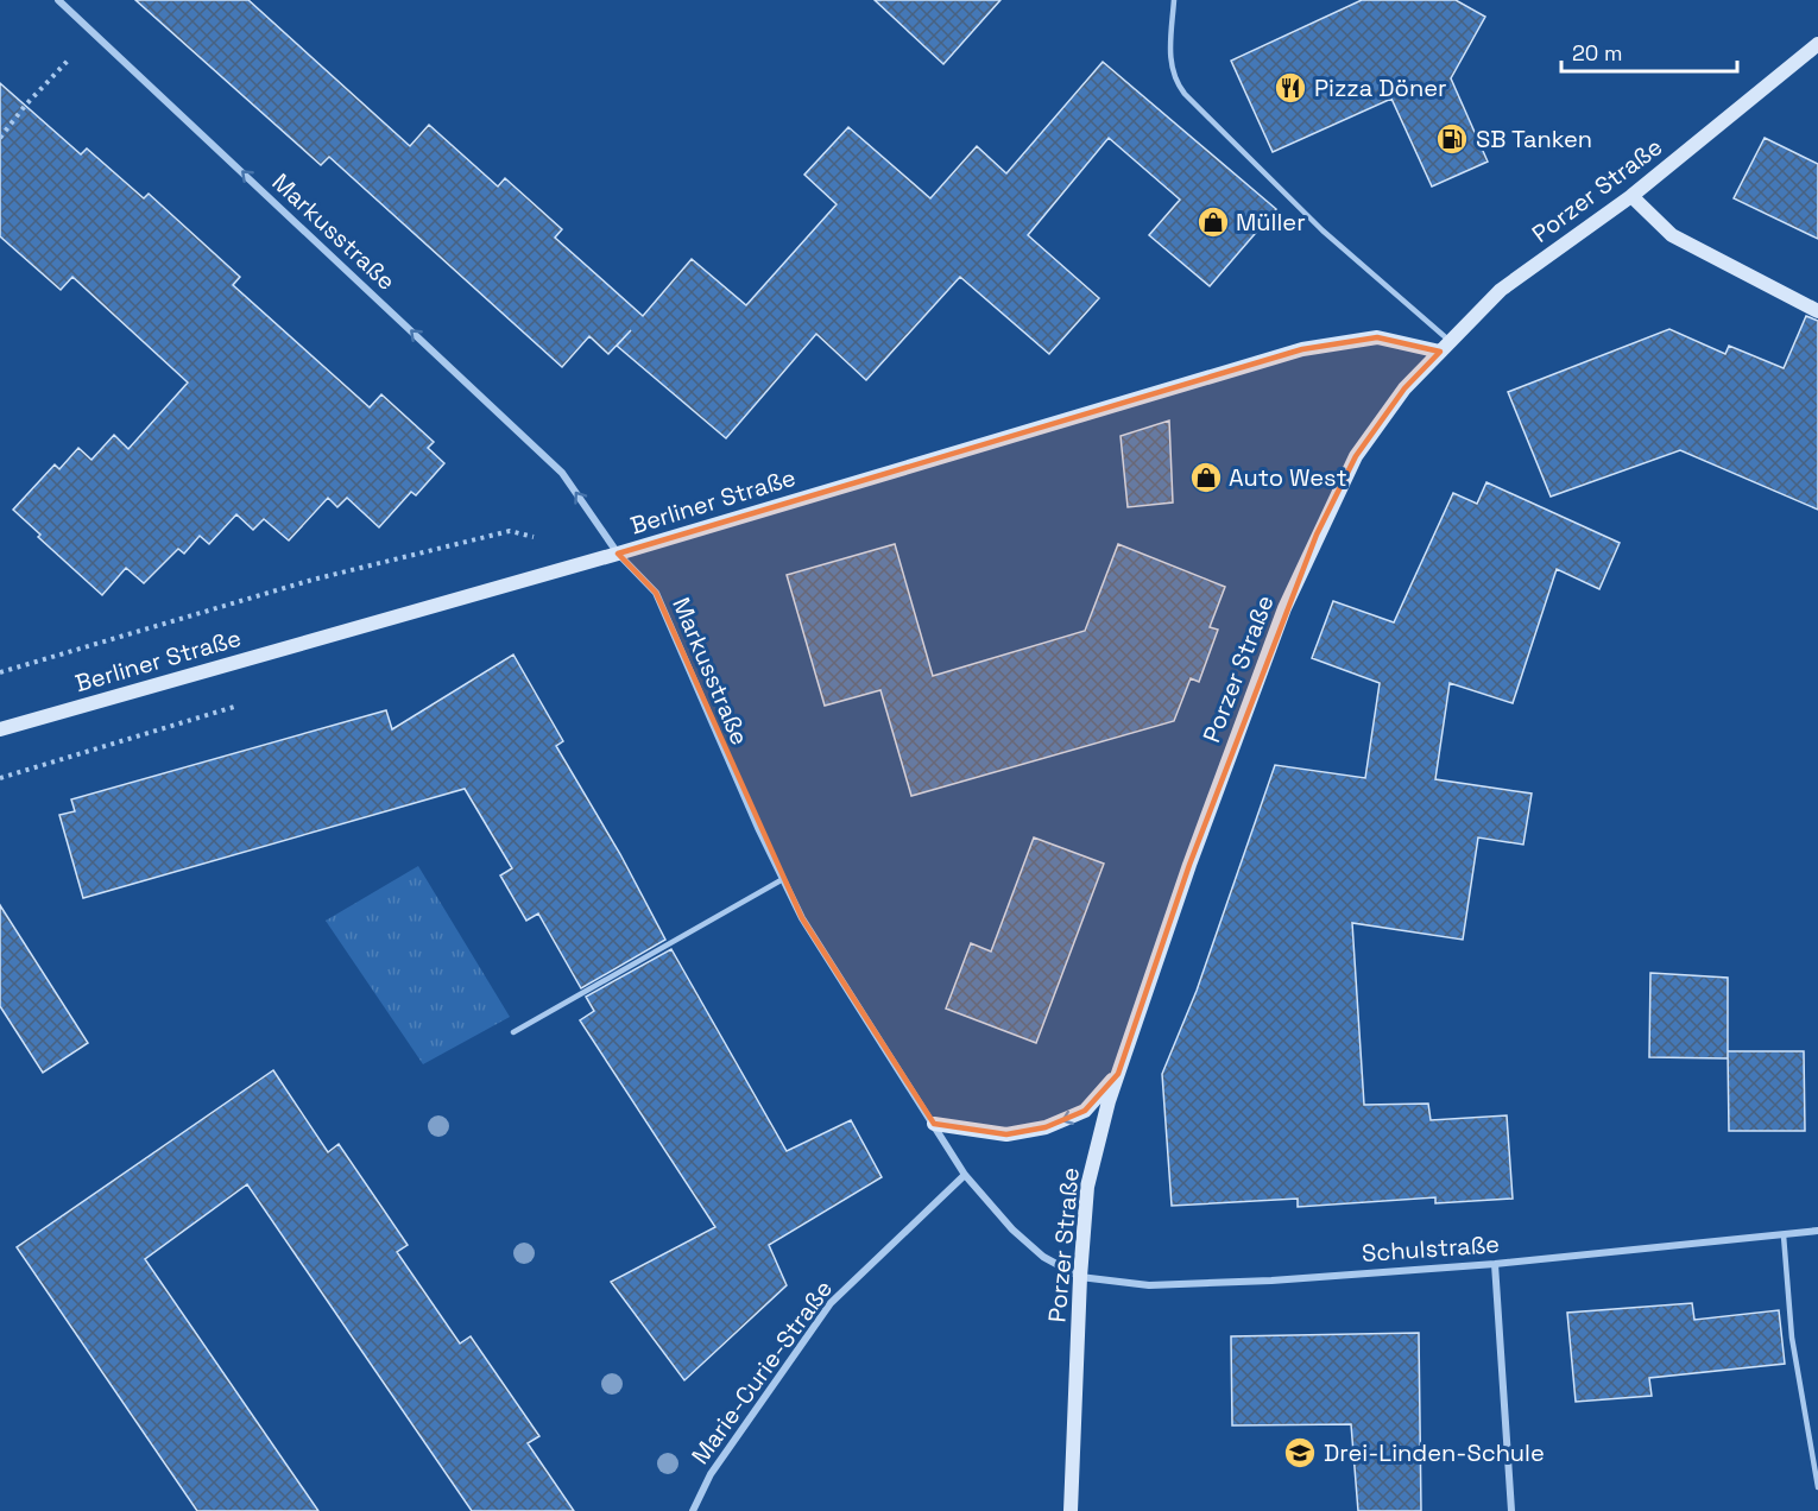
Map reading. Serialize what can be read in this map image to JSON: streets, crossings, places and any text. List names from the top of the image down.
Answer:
{
  "streets": {
    "main road": ["Porzer Straße", "Berliner Straße"],
    "street": ["Markusstraße", "Schulstraße", "Marie-Curie-Straße"]
  },
  "crossings": [
    ["Porzer Straße", "Markusstraße"],
    ["Porzer Straße", "Berliner Straße"],
    ["Porzer Straße", "Schulstraße"],
    ["Markusstraße", "Berliner Straße"],
    ["Markusstraße", "Schulstraße"],
    ["Markusstraße", "Marie-Curie-Straße"]
  ],
  "one_way": ["Markusstraße"],
  "places": {
    "restaurant": ["Pizza Döner"],
    "fuel station": ["SB Tanken"],
    "shop": ["Müller", "Auto West"],
    "school or university": ["Drei-Linden-Schule"]
  },
  "scale_bar": "20 m"
}
